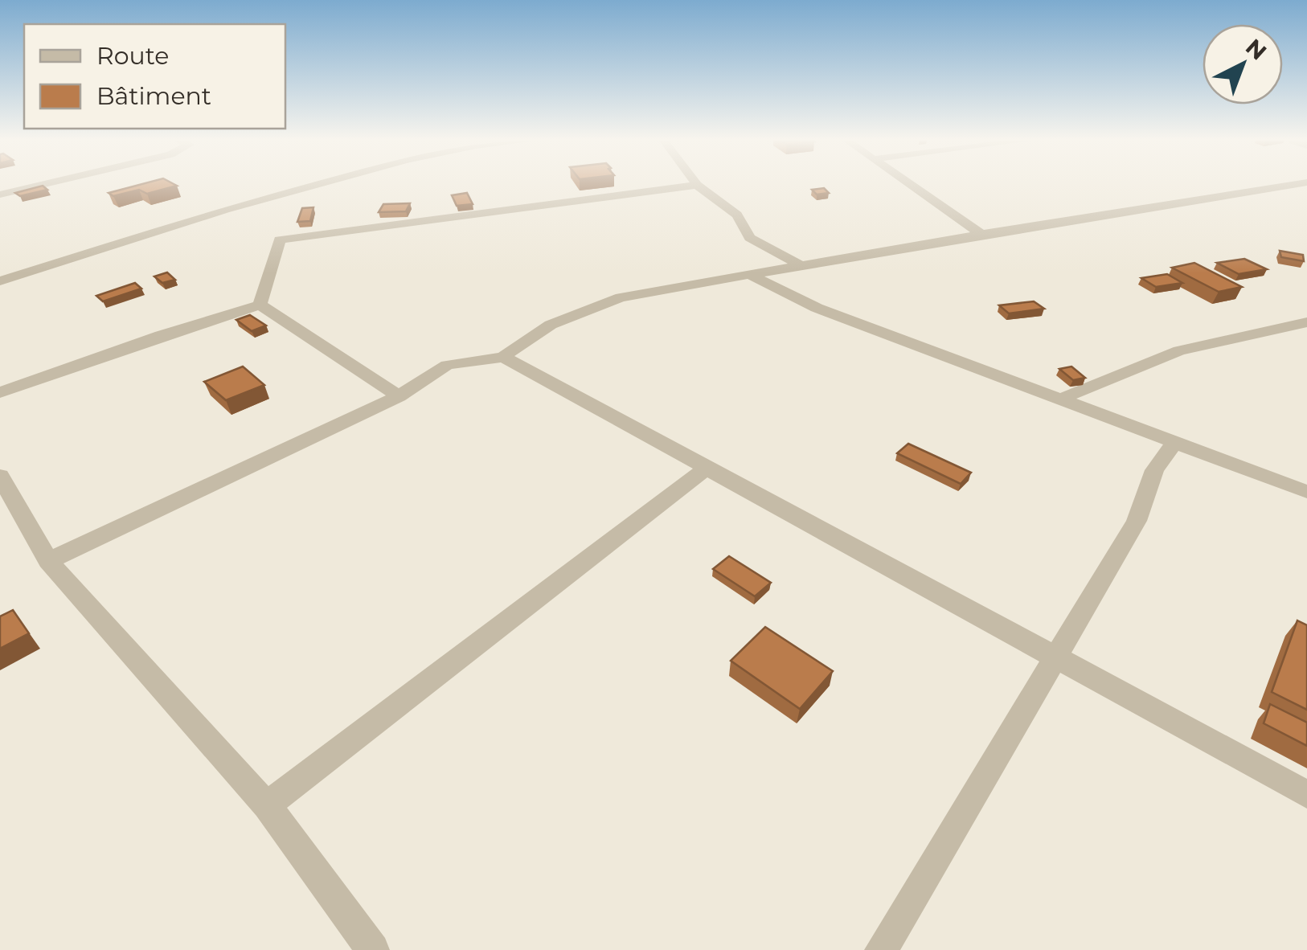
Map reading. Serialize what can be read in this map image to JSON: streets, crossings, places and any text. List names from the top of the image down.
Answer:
{
  "legend": ["Route", "Bâtiment"],
  "north": "top right"
}
